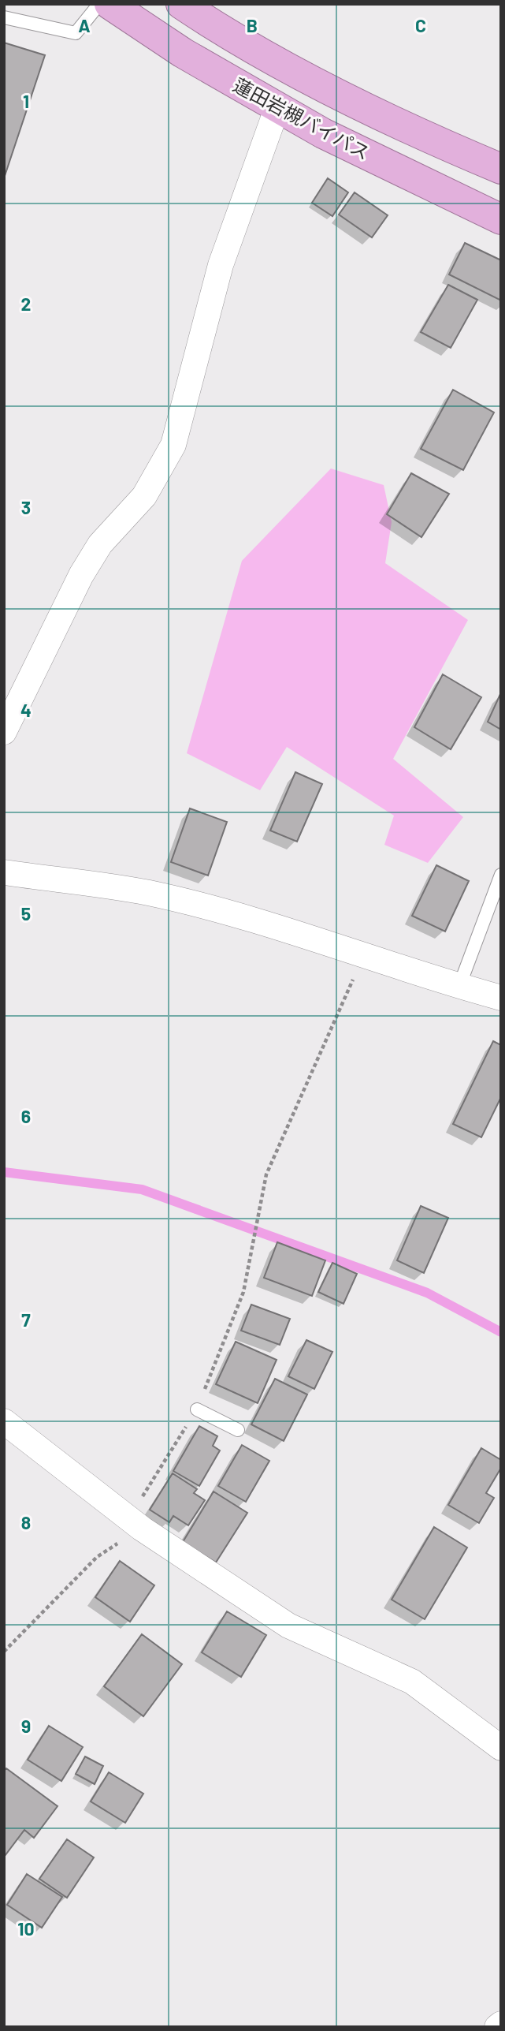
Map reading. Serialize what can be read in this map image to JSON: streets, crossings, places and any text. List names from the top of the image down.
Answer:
{
  "streets": {
    "highway": ["蓮田岩槻バイパス"]
  },
  "grid": {
    "columns": ["A", "B", "C"],
    "rows": [
      "1",
      "2",
      "3",
      "4",
      "5",
      "6",
      "7",
      "8",
      "9",
      "10"
    ]
  }
}
